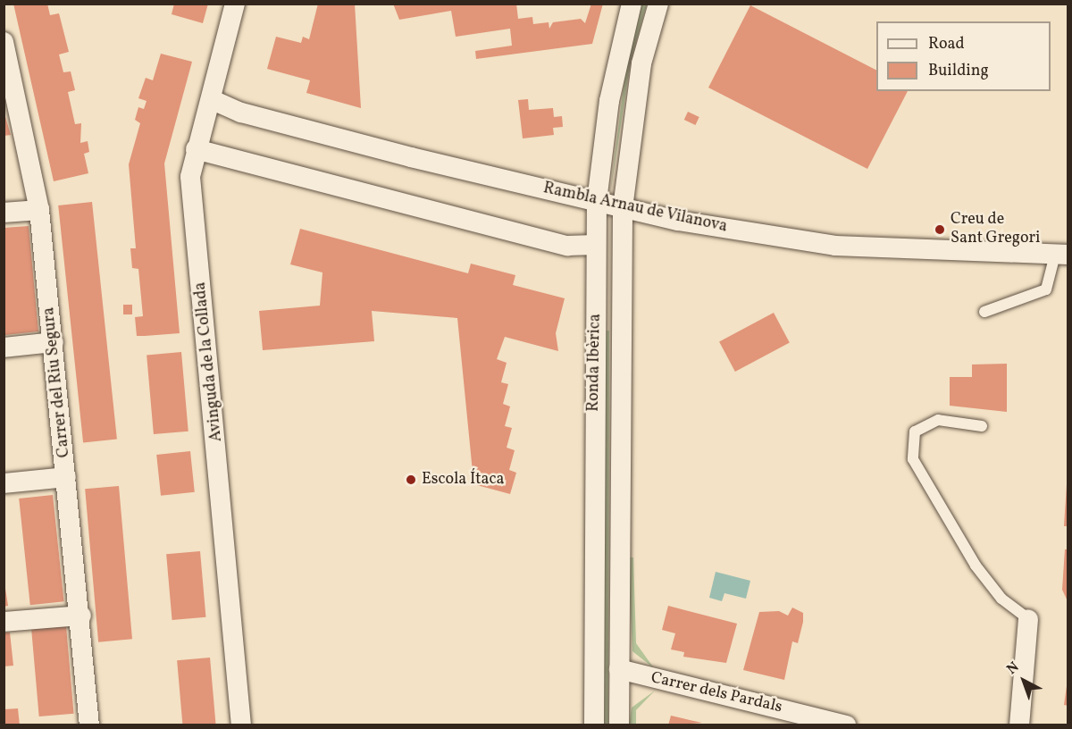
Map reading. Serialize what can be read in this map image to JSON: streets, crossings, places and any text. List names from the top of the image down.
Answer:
{
  "streets": {
    "street": [
      "Rambla Arnau de Vilanova",
      "Avinguda de la Collada",
      "Ronda Ibèrica",
      "Carrer del Riu Segura",
      "Carrer dels Pardals"
    ]
  },
  "crossings": [
    ["Rambla Arnau de Vilanova", "Avinguda de la Collada"],
    ["Rambla Arnau de Vilanova", "Ronda Ibèrica"],
    ["Ronda Ibèrica", "Carrer dels Pardals"]
  ],
  "places": ["Creu de Sant Gregori", "Escola Ítaca"],
  "legend": ["Road", "Building"],
  "north": "top left"
}
